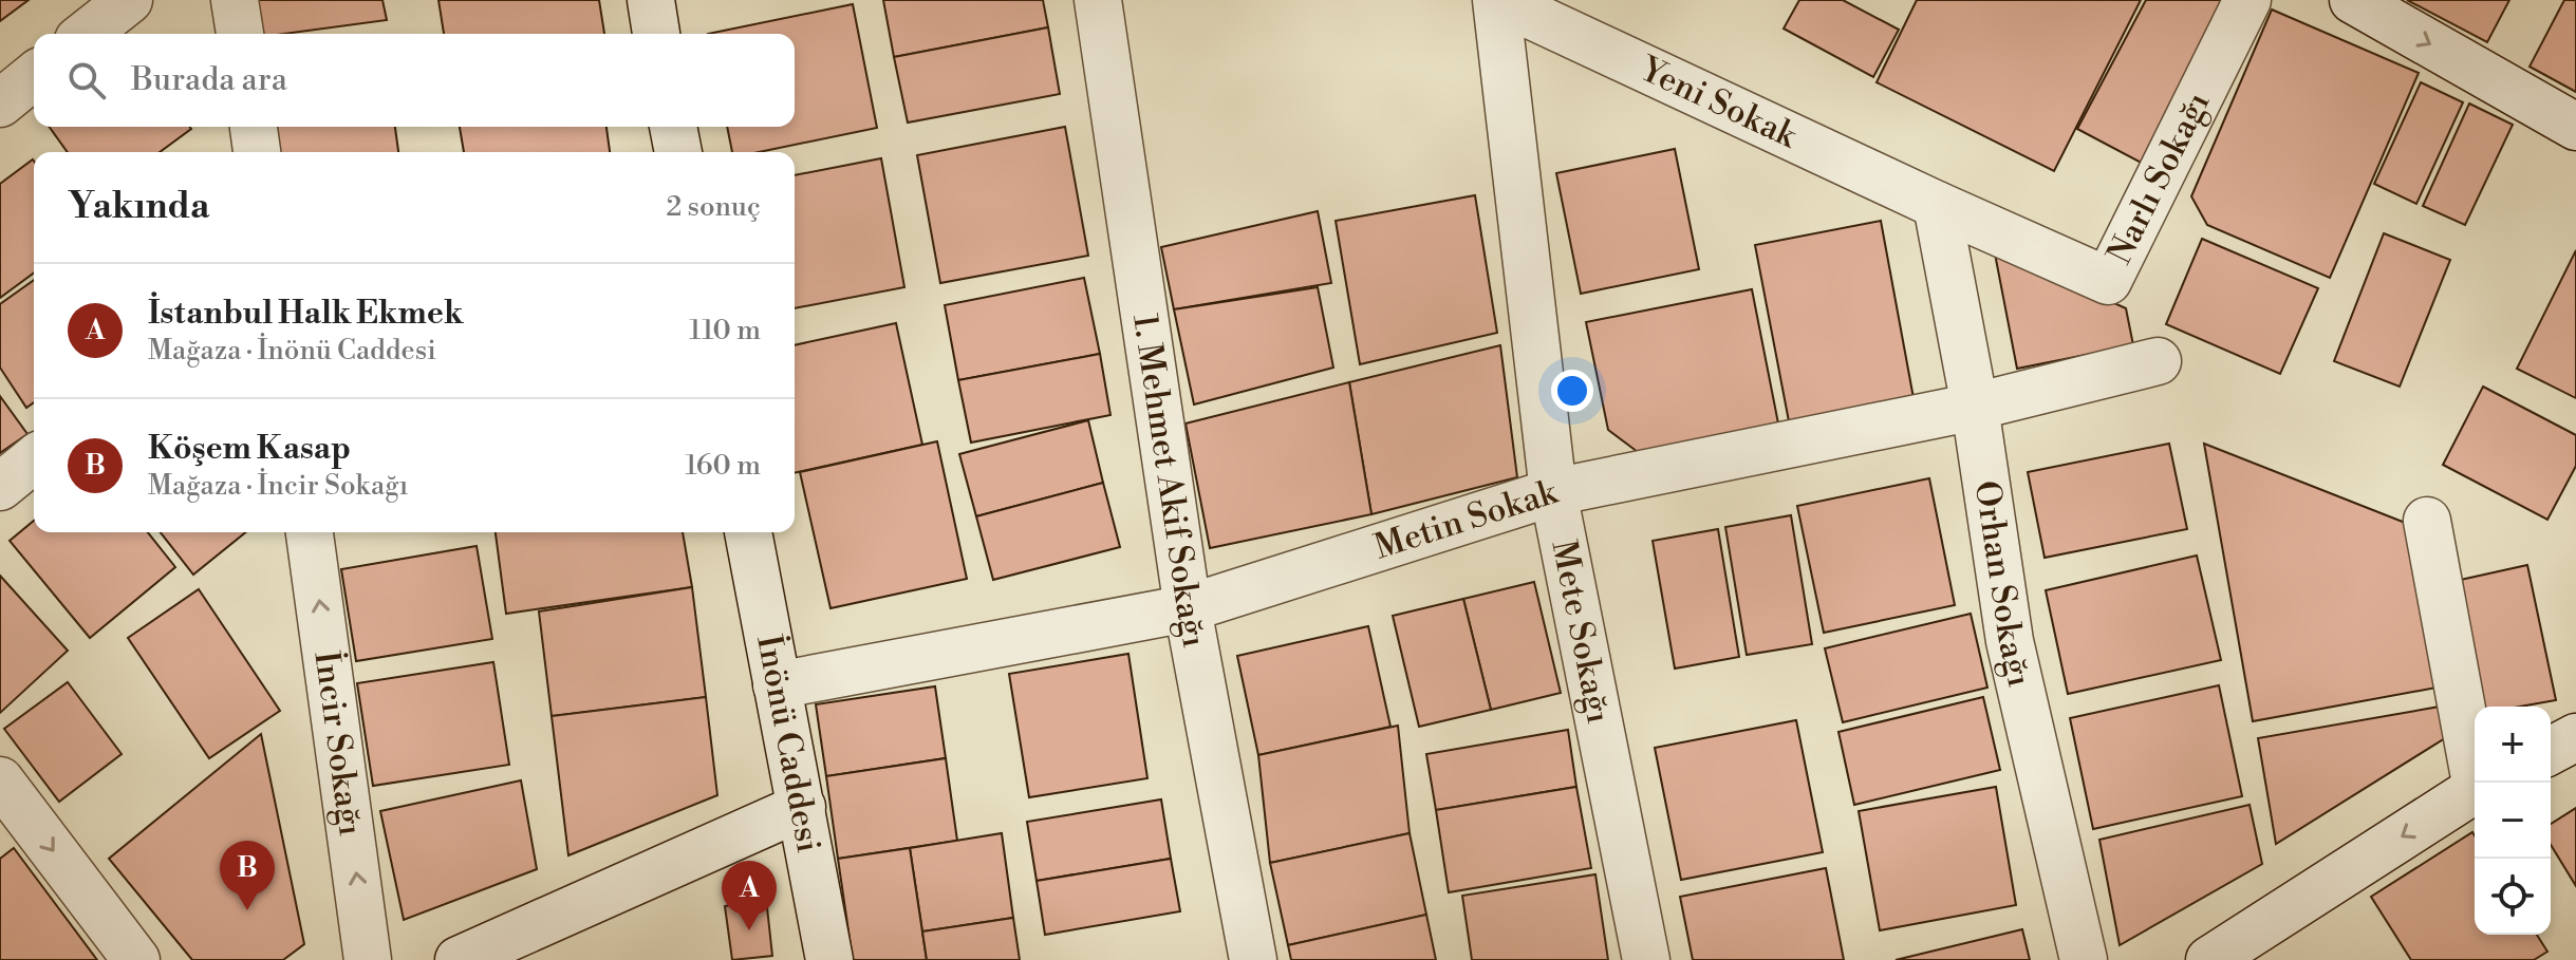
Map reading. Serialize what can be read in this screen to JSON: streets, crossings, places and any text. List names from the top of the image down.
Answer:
{
  "streets": {
    "street": [
      "Yeni Sokak",
      "Narlı Sokağı",
      "1. Mehmet Akif Sokağı",
      "Metin Sokak",
      "Orhan Sokağı",
      "Mete Sokağı",
      "İnönü Caddesi",
      "İncir Sokağı"
    ]
  },
  "crossings": [
    ["Yeni Sokak", "Narlı Sokağı"],
    ["Yeni Sokak", "Orhan Sokağı"],
    ["Yeni Sokak", "Mete Sokağı"],
    ["Narlı Sokağı", "Orhan Sokağı"],
    ["1. Mehmet Akif Sokağı", "Metin Sokak"],
    ["Metin Sokak", "Orhan Sokağı"],
    ["Metin Sokak", "Mete Sokağı"],
    ["Metin Sokak", "İnönü Caddesi"]
  ],
  "one_way": ["İncir Sokağı"],
  "page": {
    "search": "Burada ara",
    "heading": ["Yakında", "2 sonuç"],
    "list": [
      {
        "mark": "A",
        "name": "İstanbul Halk Ekmek",
        "note": "Mağaza · İnönü Caddesi",
        "value": "110 m"
      },
      {
        "mark": "B",
        "name": "Köşem Kasap",
        "note": "Mağaza · İncir Sokağı",
        "value": "160 m"
      }
    ],
    "map_buttons": ["+", "−"],
    "pins": ["B", "A"]
  }
}
